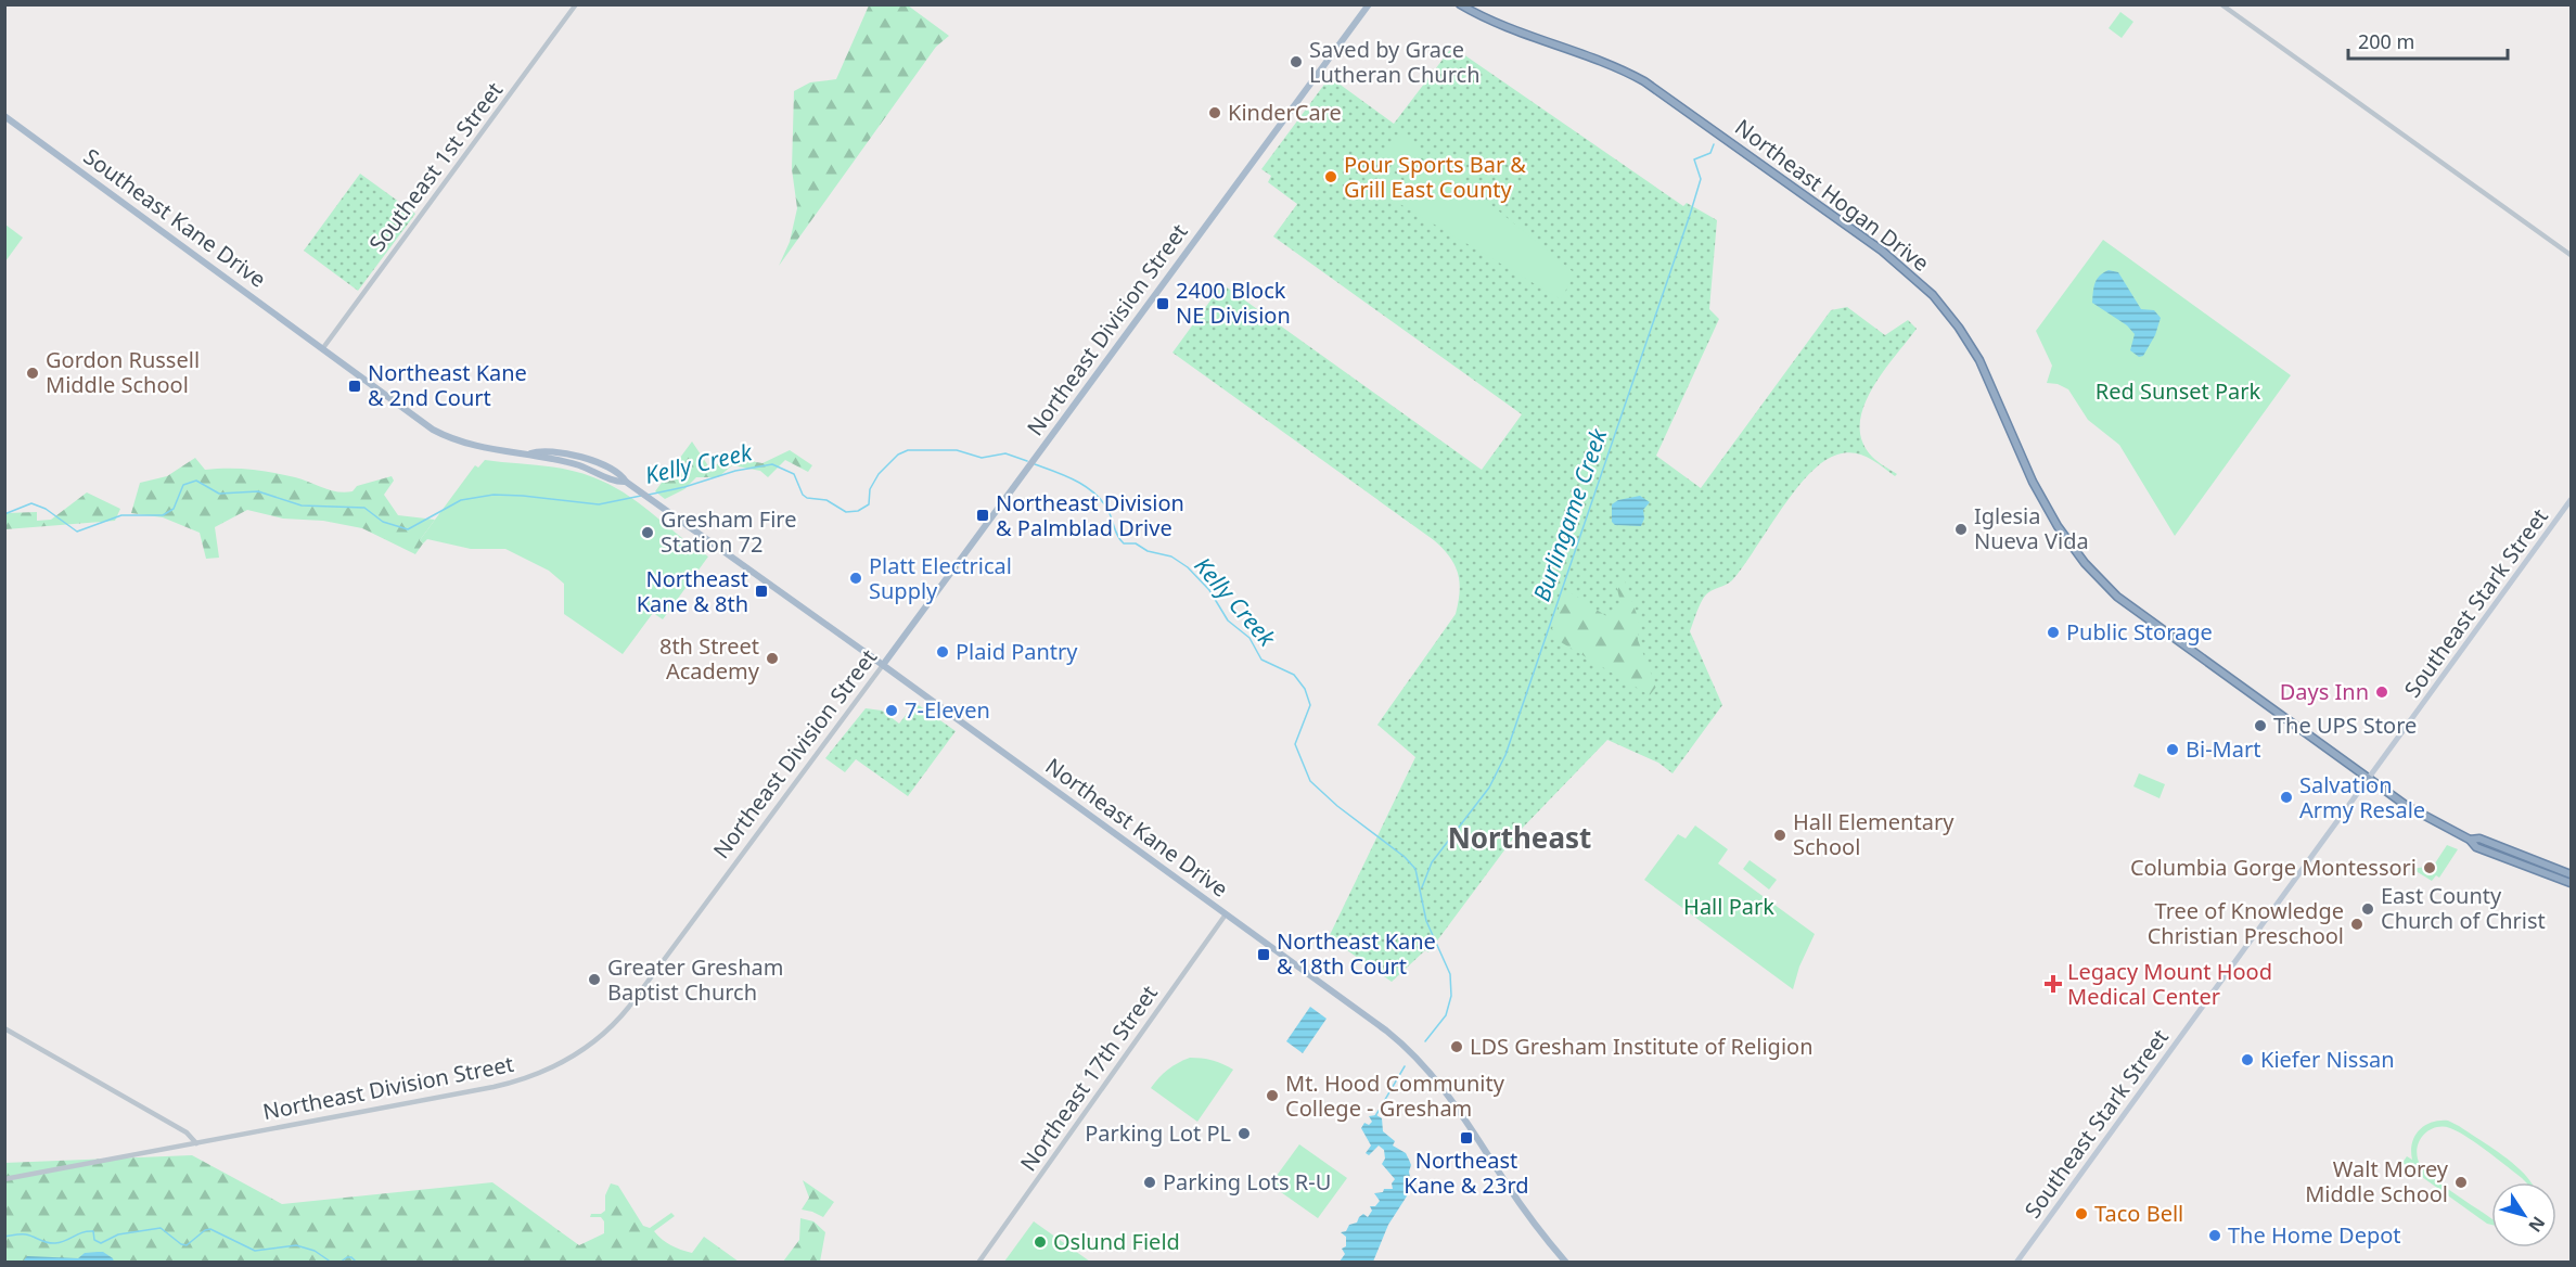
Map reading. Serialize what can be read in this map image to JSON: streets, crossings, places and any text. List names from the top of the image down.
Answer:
{
  "streets": {
    "highway": ["Northeast Hogan Drive"],
    "main road": [
      "Southeast Kane Drive",
      "Northeast Division Street",
      "Southeast Stark Street",
      "Northeast Kane Drive"
    ],
    "street": ["Southeast 1st Street", "Northeast 17th Street"]
  },
  "crossings": [
    ["Southeast 1st Street", "Southeast Kane Drive"],
    ["Southeast 1st Street", "Northeast Kane Drive"],
    ["Northeast Hogan Drive", "Southeast Stark Street"],
    ["Southeast Kane Drive", "Northeast Kane Drive"],
    ["Northeast Division Street", "Northeast Kane Drive"],
    ["Northeast Kane Drive", "Northeast 17th Street"]
  ],
  "districts": ["Northeast"],
  "water": ["Kelly Creek", "Burlingame Creek"],
  "parks": ["Red Sunset Park", "Hall Park"],
  "places": {
    "other": [
      "Saved by Grace Lutheran Church",
      "KinderCare",
      "Pour Sports Bar & Grill East County",
      "Gordon Russell Middle School",
      "Iglesia Nueva Vida",
      "Gresham Fire Station 72",
      "Platt Electrical Supply",
      "Public Storage",
      "Plaid Pantry",
      "8th Street Academy",
      "Days Inn",
      "7-Eleven",
      "The UPS Store",
      "Bi-Mart",
      "Salvation Army Resale",
      "Hall Elementary School",
      "Columbia Gorge Montessori",
      "East County Church of Christ",
      "Tree of Knowledge Christian Preschool",
      "Greater Gresham Baptist Church",
      "LDS Gresham Institute of Religion",
      "Kiefer Nissan",
      "Mt. Hood Community College - Gresham",
      "Parking Lot PL",
      "Parking Lots R-U",
      "Walt Morey Middle School",
      "Taco Bell",
      "The Home Depot",
      "Oslund Field"
    ],
    "transit": [
      "2400 Block NE Division",
      "Northeast Kane & 2nd Court",
      "Northeast Division & Palmblad Drive",
      "Northeast Kane & 8th",
      "Northeast Kane & 18th Court",
      "Northeast Kane & 23rd"
    ],
    "health": ["Legacy Mount Hood Medical Center"]
  },
  "scale_bar": "200 m",
  "north": "bottom right"
}
